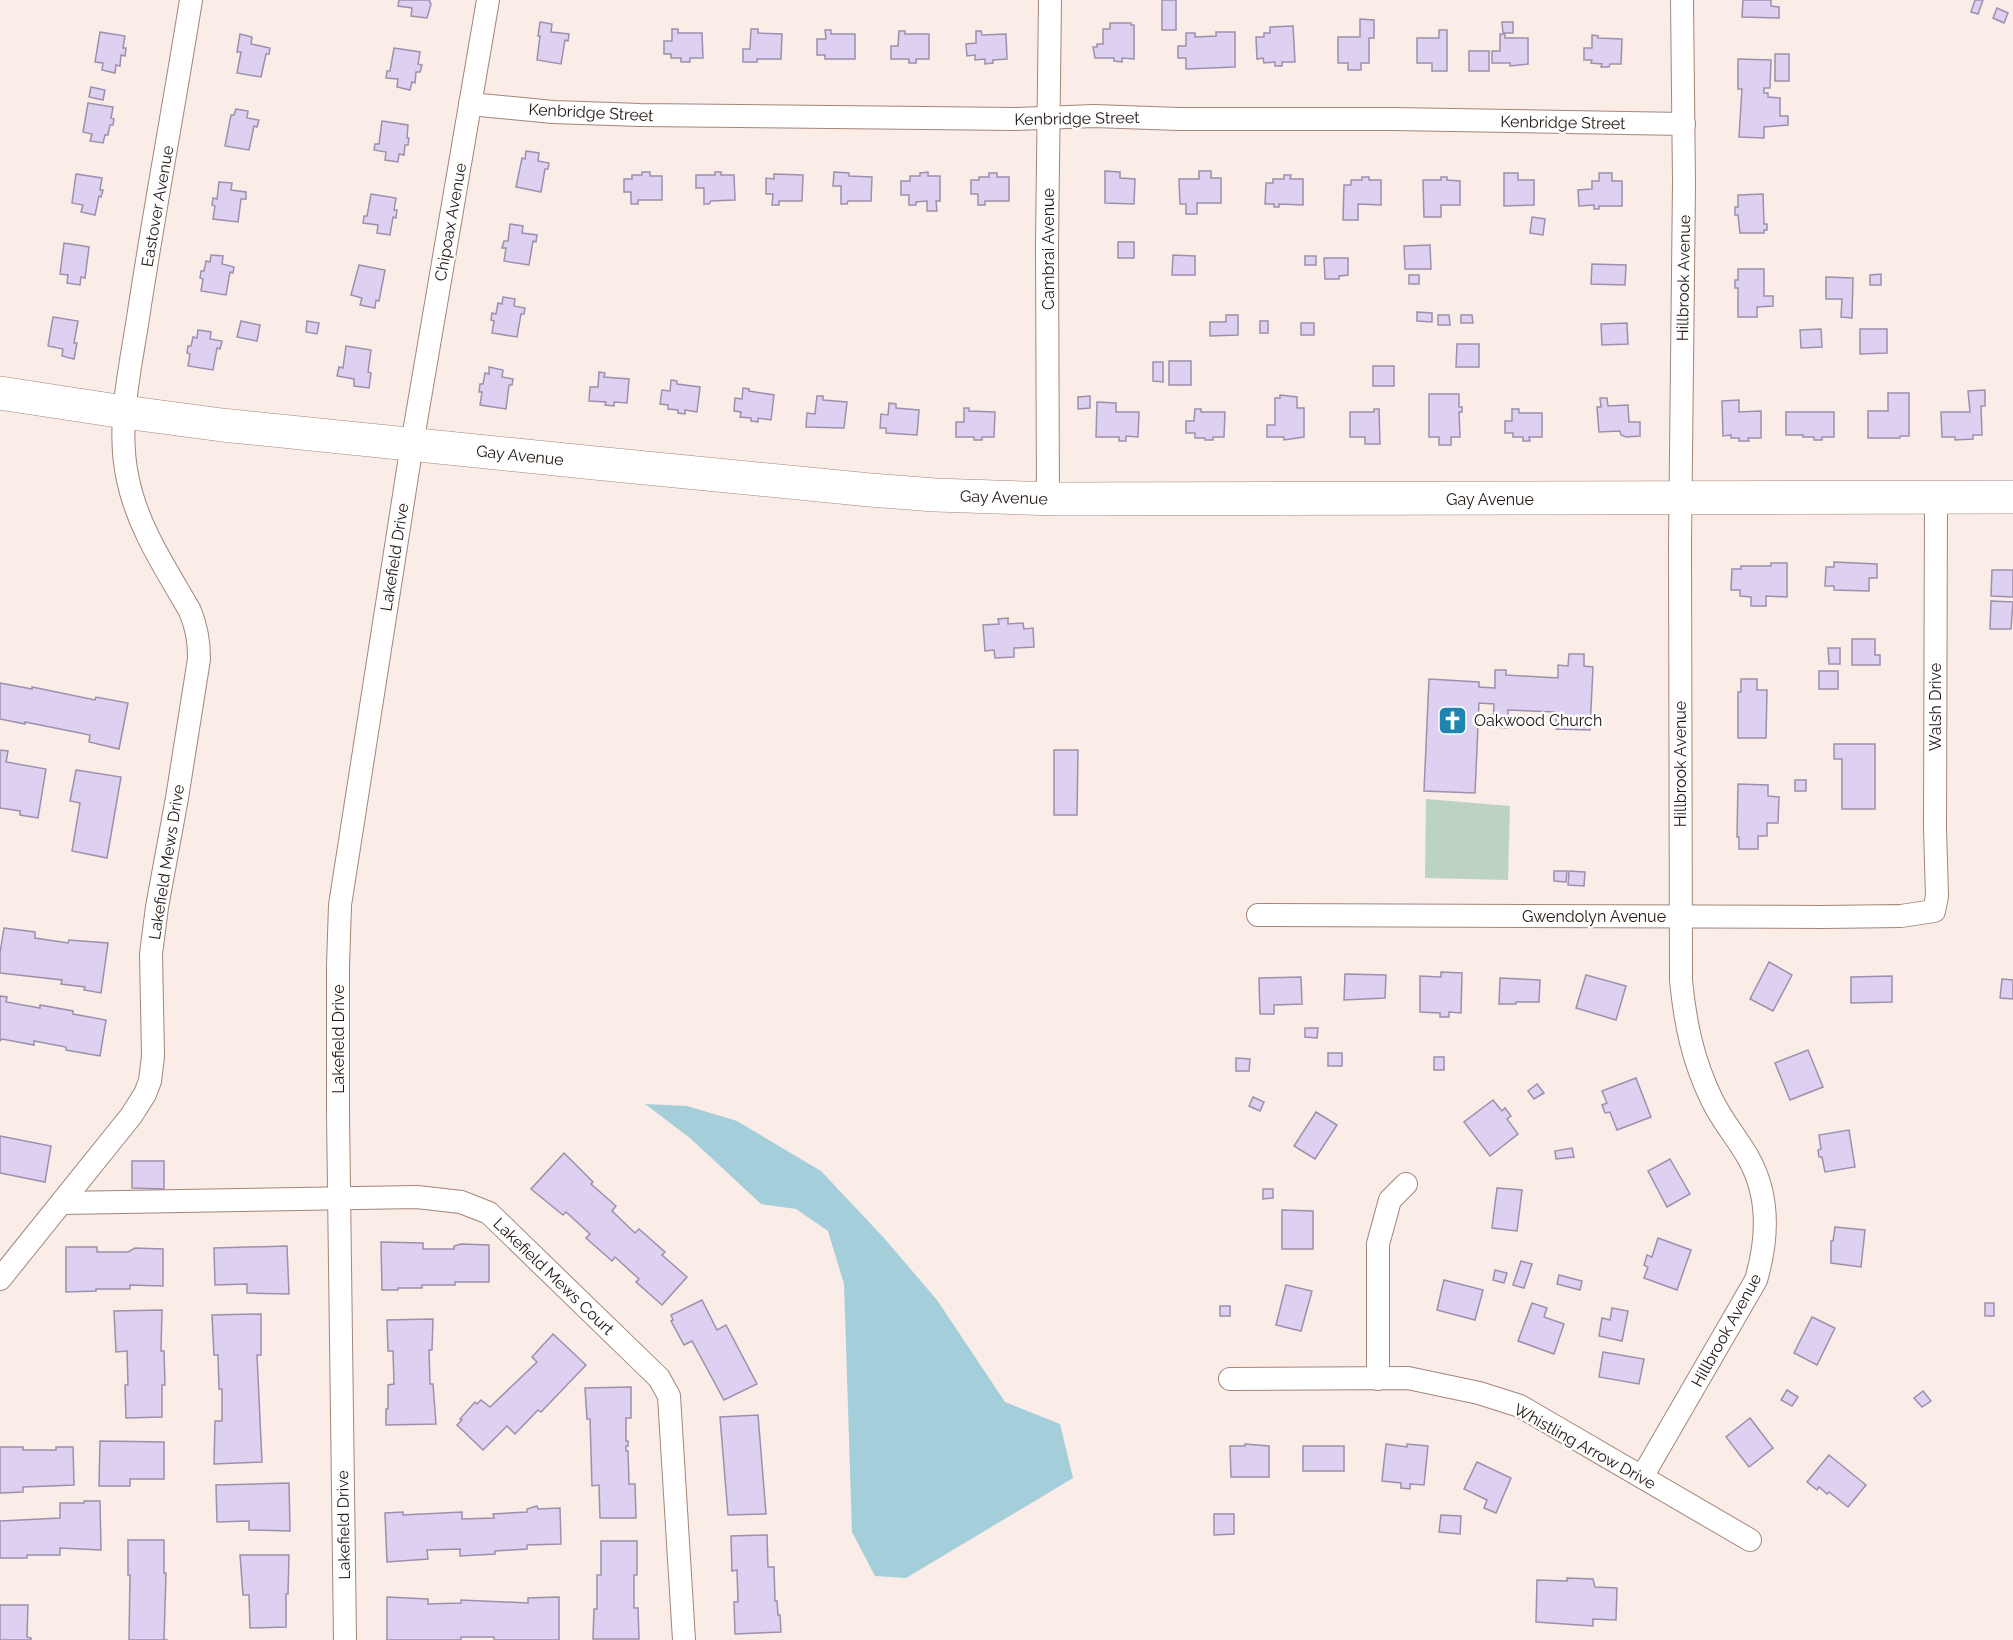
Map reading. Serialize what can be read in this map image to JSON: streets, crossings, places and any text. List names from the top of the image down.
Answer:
{
  "streets": {
    "street": [
      "Kenbridge Street",
      "Eastover Avenue",
      "Chipoax Avenue",
      "Cambrai Avenue",
      "Hillbrook Avenue",
      "Gay Avenue",
      "Lakefield Drive",
      "Walsh Drive",
      "Lakefield Mews Drive",
      "Gwendolyn Avenue",
      "Lakefield Mews Court",
      "Whistling Arrow Drive"
    ]
  },
  "crossings": [
    ["Kenbridge Street", "Chipoax Avenue"],
    ["Kenbridge Street", "Cambrai Avenue"],
    ["Kenbridge Street", "Hillbrook Avenue"],
    ["Eastover Avenue", "Gay Avenue"],
    ["Eastover Avenue", "Lakefield Mews Drive"],
    ["Chipoax Avenue", "Gay Avenue"],
    ["Chipoax Avenue", "Lakefield Drive"],
    ["Cambrai Avenue", "Gay Avenue"],
    ["Hillbrook Avenue", "Gay Avenue"],
    ["Hillbrook Avenue", "Gwendolyn Avenue"],
    ["Hillbrook Avenue", "Whistling Arrow Drive"],
    ["Gay Avenue", "Lakefield Drive"],
    ["Gay Avenue", "Walsh Drive"],
    ["Gay Avenue", "Lakefield Mews Drive"],
    ["Lakefield Drive", "Lakefield Mews Court"],
    ["Walsh Drive", "Gwendolyn Avenue"],
    ["Lakefield Mews Drive", "Lakefield Mews Court"]
  ],
  "places": {
    "church": ["Oakwood Church"]
  }
}
